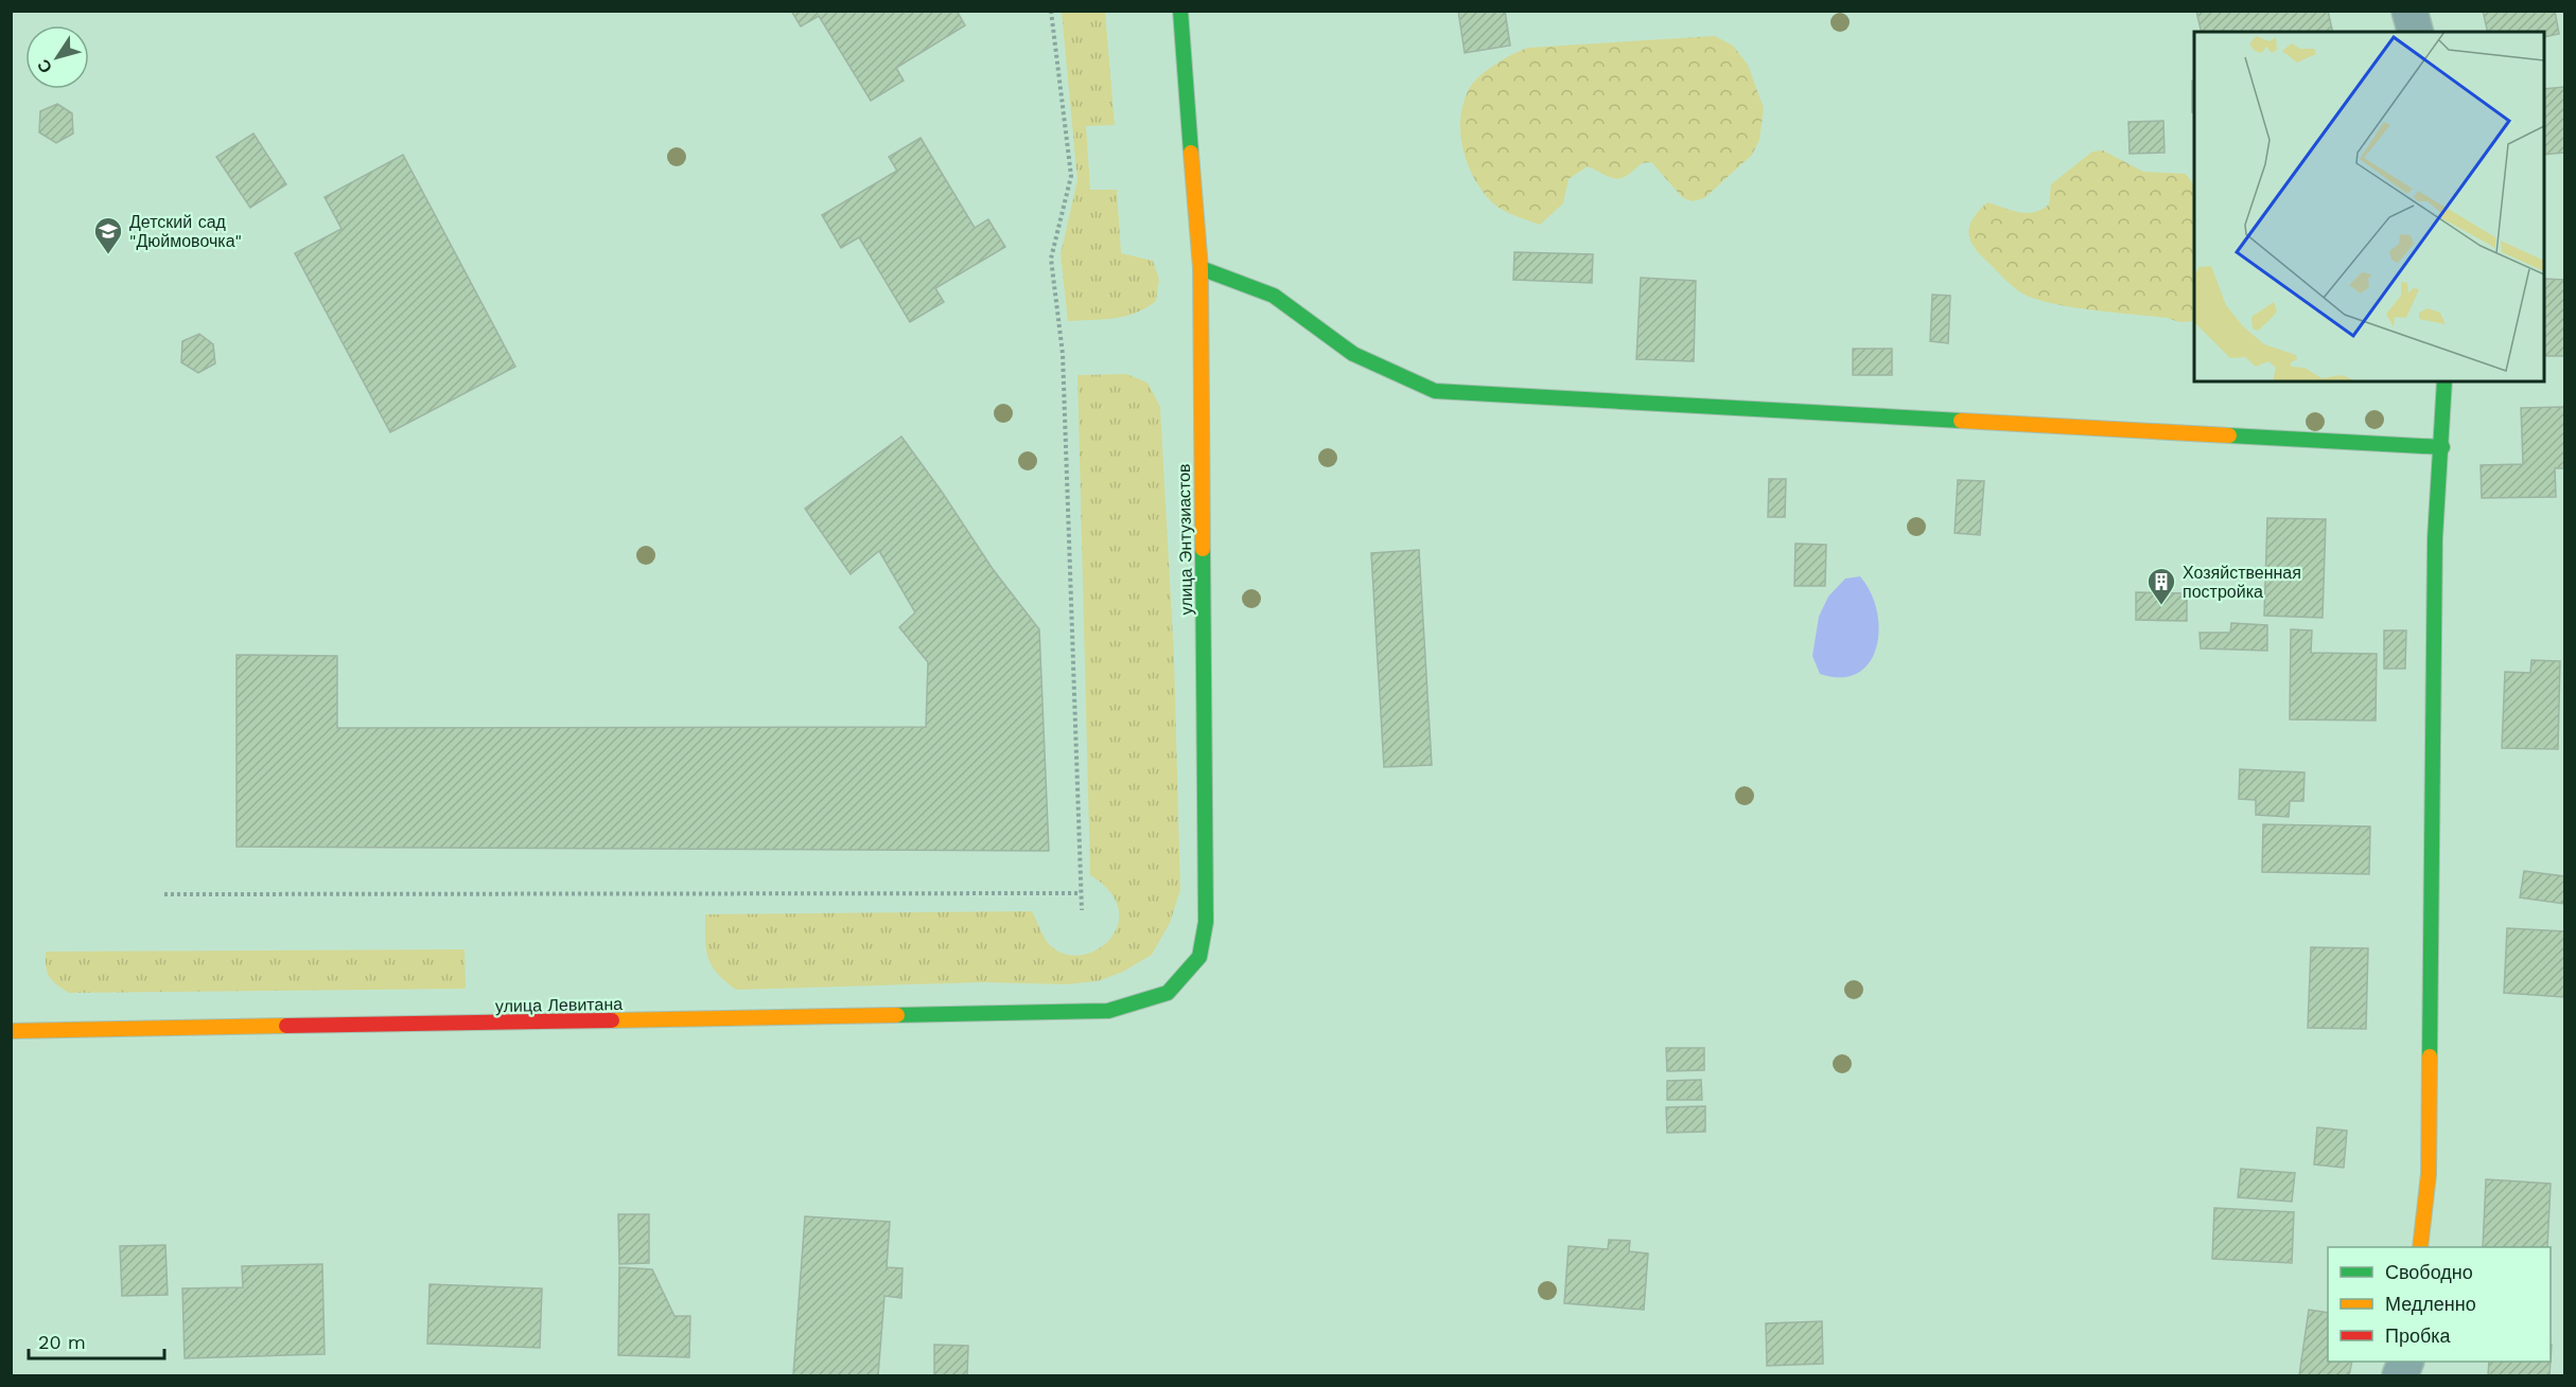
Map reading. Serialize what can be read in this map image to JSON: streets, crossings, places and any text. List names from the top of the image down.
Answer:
{
  "streets": {
    "main road": ["улица Энтузиастов", "улица Левитана"]
  },
  "crossings": [
    ["улица Энтузиастов", "улица Левитана"]
  ],
  "places": {
    "school or university": ["Детский сад \"Дюймовочка\""],
    "building": ["Хозяйственная постройка"]
  },
  "legend": ["Свободно", "Медленно", "Пробка"],
  "scale_bar": "20 m",
  "north": "bottom left"
}
